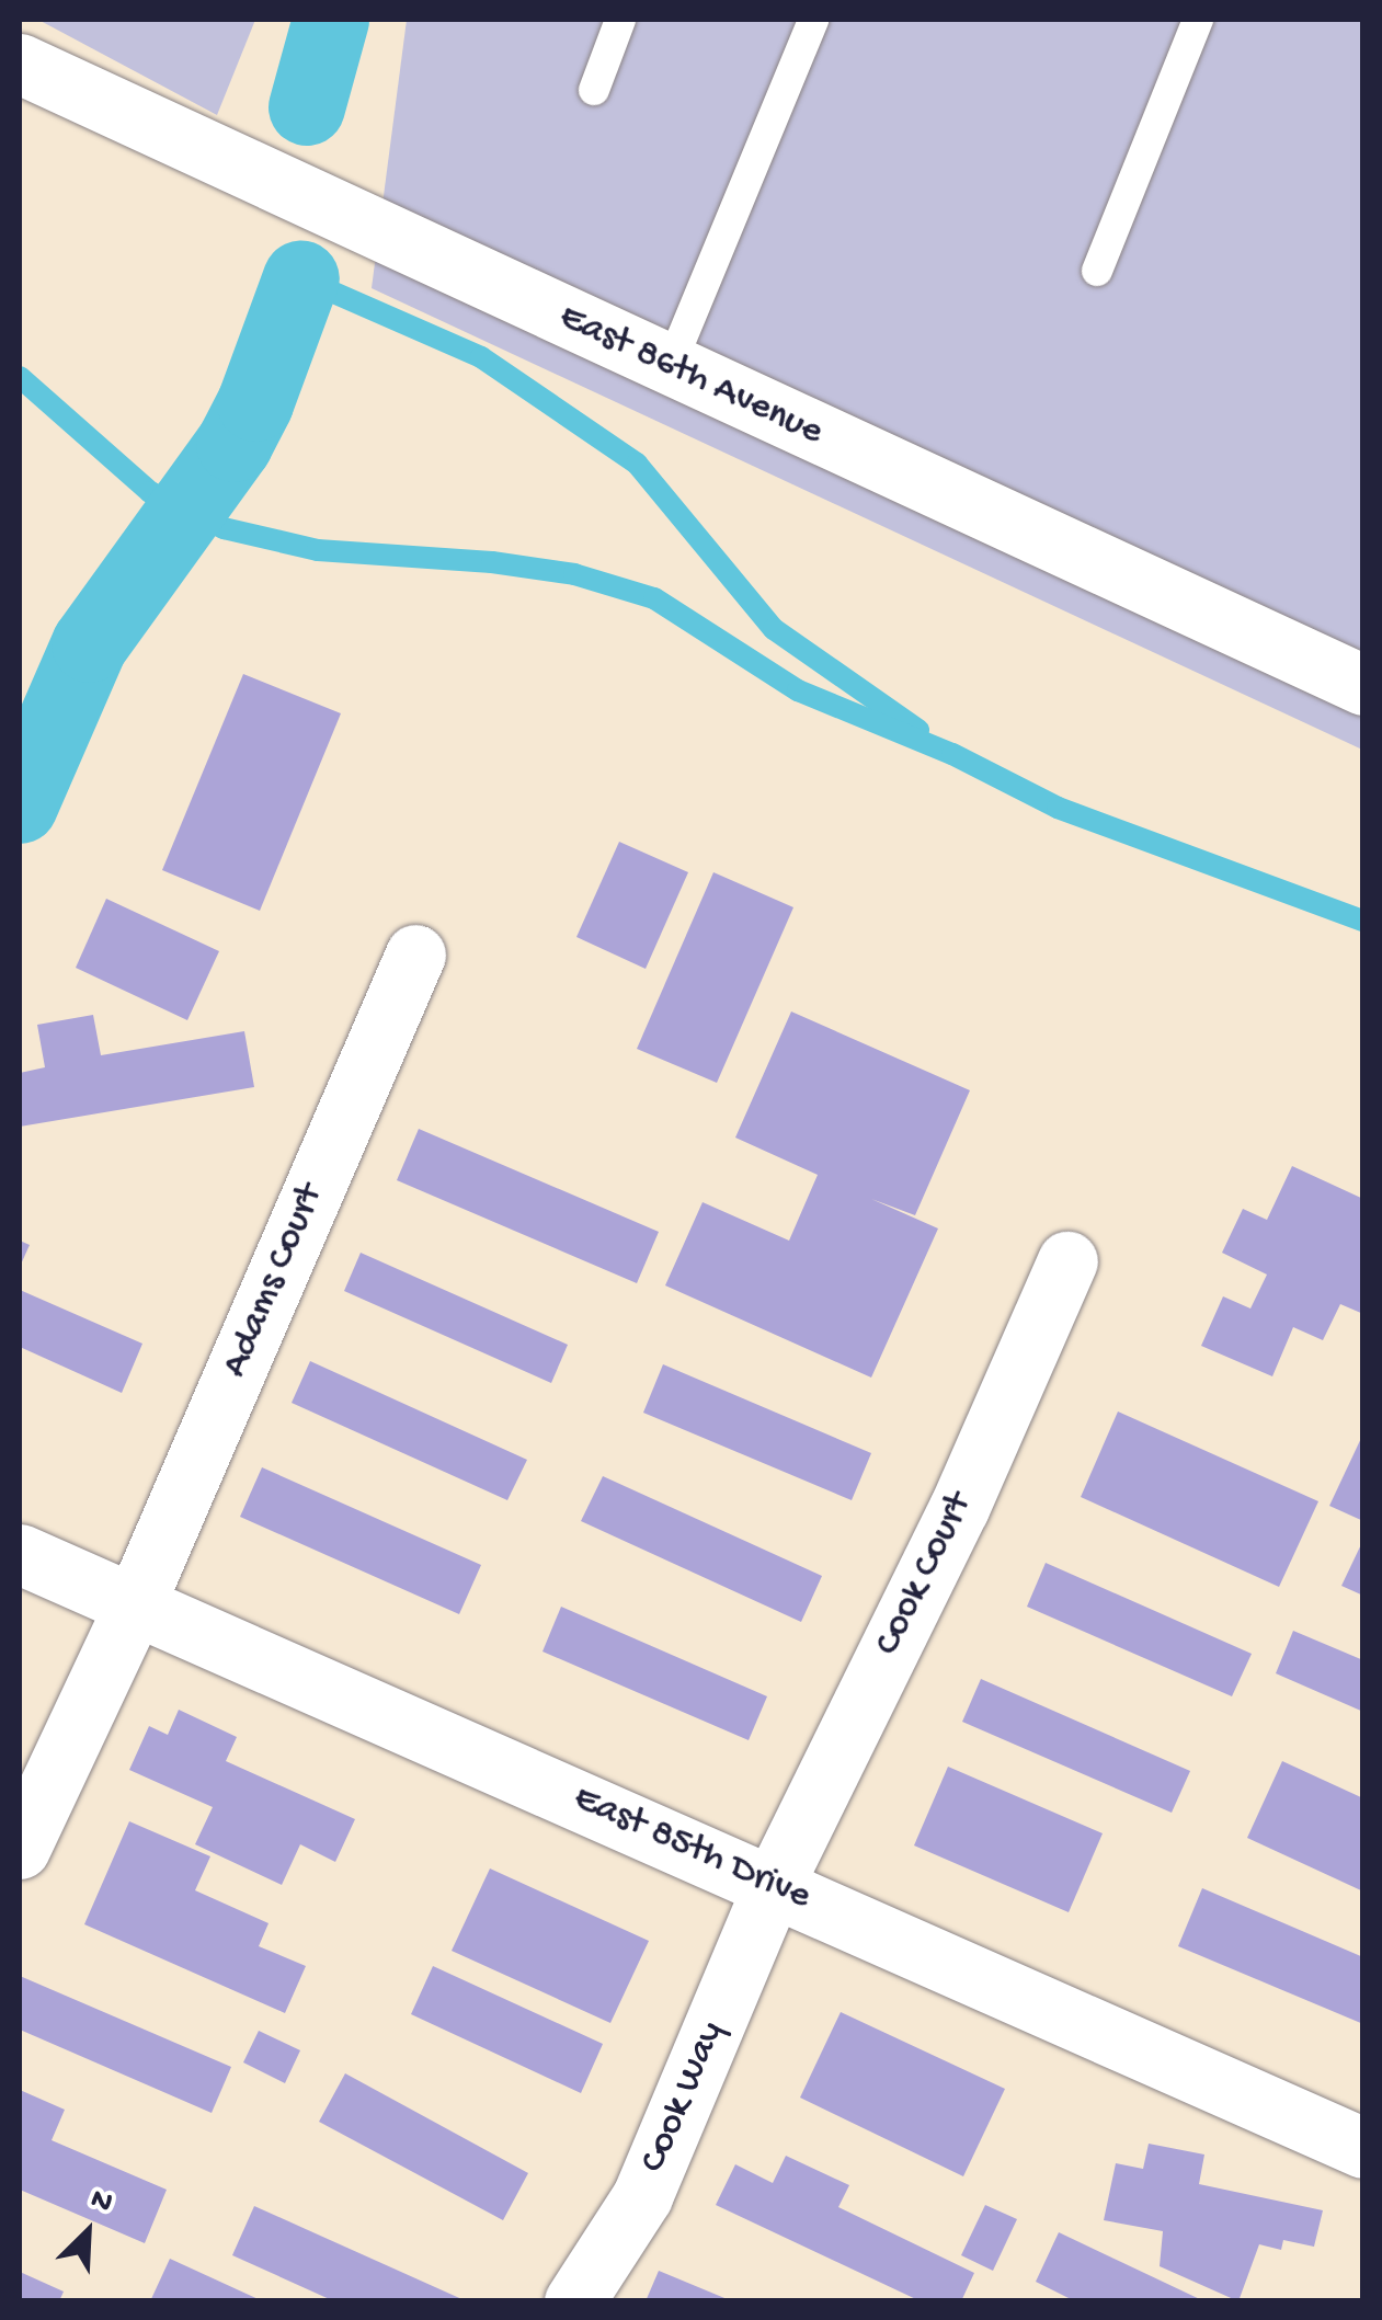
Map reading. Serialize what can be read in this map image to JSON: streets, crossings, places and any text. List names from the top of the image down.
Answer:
{
  "streets": {
    "street": [
      "East 86th Avenue",
      "Adams Court",
      "Cook Court",
      "East 85th Drive",
      "Cook Way"
    ]
  },
  "crossings": [
    ["Adams Court", "East 85th Drive"],
    ["Cook Court", "East 85th Drive"],
    ["Cook Court", "Cook Way"],
    ["East 85th Drive", "Cook Way"]
  ],
  "north": "top right"
}
